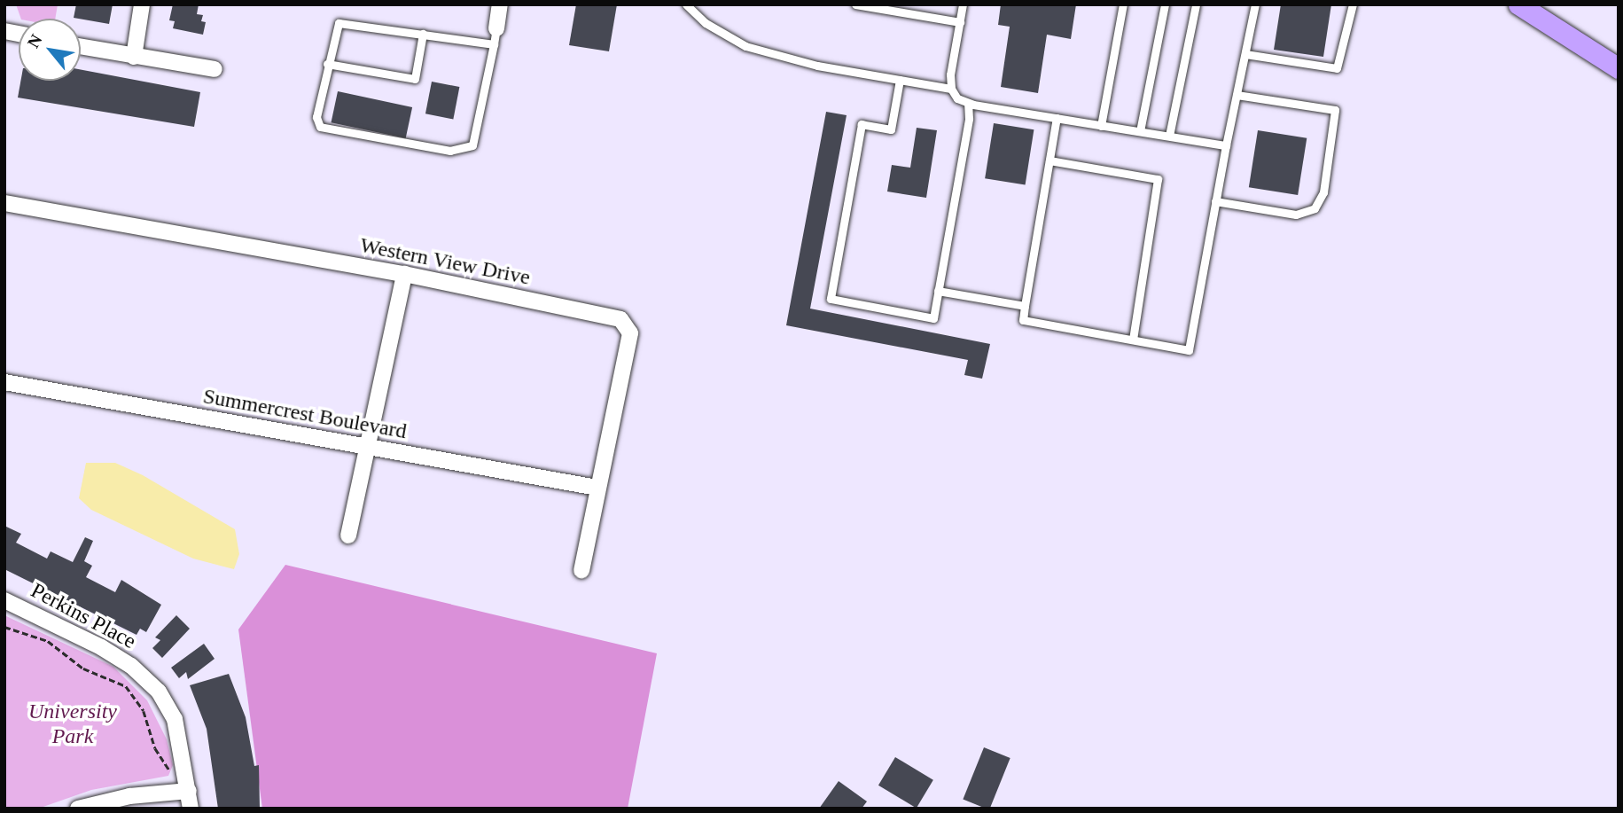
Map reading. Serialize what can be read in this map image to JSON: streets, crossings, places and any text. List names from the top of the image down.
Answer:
{
  "streets": {
    "street": ["Western View Drive", "Summercrest Boulevard", "Perkins Place"]
  },
  "crossings": [
    ["Western View Drive", "Summercrest Boulevard"]
  ],
  "parks": ["University Park"],
  "north": "top left"
}
